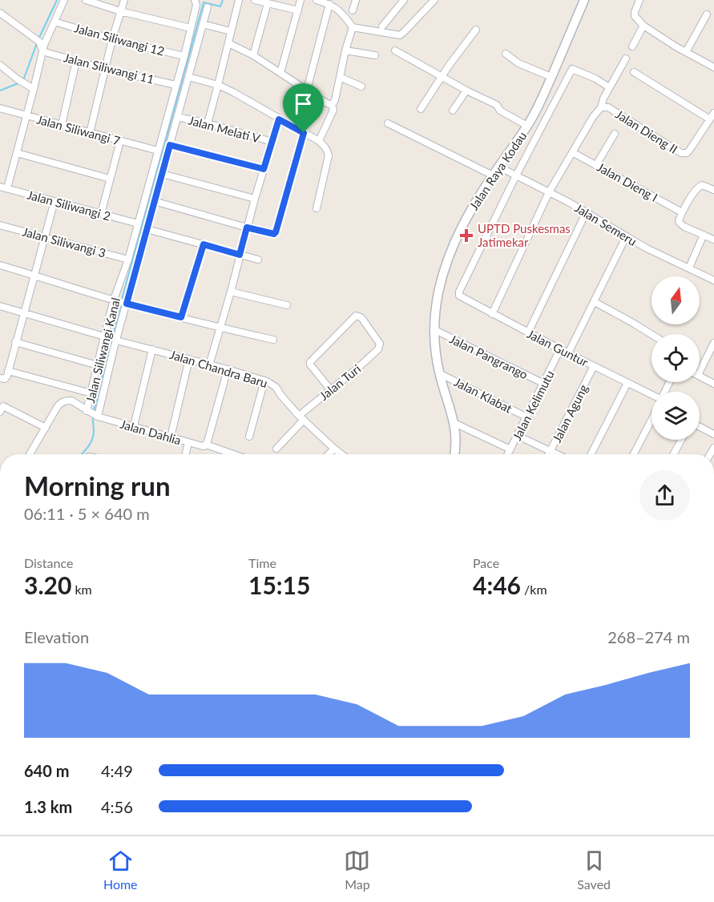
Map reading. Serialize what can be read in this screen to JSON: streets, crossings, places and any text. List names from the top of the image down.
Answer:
{
  "streets": {
    "street": [
      "Jalan Siliwangi 12",
      "Jalan Siliwangi 11",
      "Jalan Melati V",
      "Jalan Siliwangi 7",
      "Jalan Dieng II",
      "Jalan Raya Kodau",
      "Jalan Dieng I",
      "Jalan Siliwangi 2",
      "Jalan Semeru",
      "Jalan Siliwangi 3",
      "Jalan Guntur",
      "Jalan Siliwangi Kanal",
      "Jalan Pangrango",
      "Jalan Chandra Baru",
      "Jalan Turi",
      "Jalan Klabat",
      "Jalan Kelimutu",
      "Jalan Agung",
      "Jalan Dahlia"
    ]
  },
  "crossings": [
    ["Jalan Siliwangi 12", "Jalan Siliwangi Kanal"],
    ["Jalan Siliwangi 11", "Jalan Siliwangi Kanal"],
    ["Jalan Siliwangi 7", "Jalan Siliwangi Kanal"],
    ["Jalan Dieng II", "Jalan Dieng I"],
    ["Jalan Dieng II", "Jalan Semeru"],
    ["Jalan Dieng II", "Jalan Guntur"],
    ["Jalan Raya Kodau", "Jalan Semeru"],
    ["Jalan Raya Kodau", "Jalan Pangrango"],
    ["Jalan Raya Kodau", "Jalan Klabat"],
    ["Jalan Siliwangi 2", "Jalan Siliwangi Kanal"],
    ["Jalan Semeru", "Jalan Guntur"],
    ["Jalan Siliwangi 3", "Jalan Siliwangi Kanal"],
    ["Jalan Guntur", "Jalan Kelimutu"],
    ["Jalan Guntur", "Jalan Agung"],
    ["Jalan Siliwangi Kanal", "Jalan Dahlia"],
    ["Jalan Pangrango", "Jalan Kelimutu"],
    ["Jalan Chandra Baru", "Jalan Turi"],
    ["Jalan Klabat", "Jalan Kelimutu"]
  ],
  "places": {
    "health": ["UPTD Puskesmas Jatimekar"]
  },
  "north": "top",
  "page": {
    "heading": ["Morning run", "06:11 · 5 × 640 m"],
    "stats": [
      ["Distance", "3.20 km"],
      ["Time", "15:15"],
      ["Pace", "4:46 /km"]
    ],
    "chart": ["Elevation", "268–274 m"],
    "list": [
      {
        "name": "640 m",
        "note": "4:49"
      },
      {
        "name": "1.3 km",
        "note": "4:56"
      }
    ],
    "tabs": ["Home", "Map", "Saved"]
  }
}
